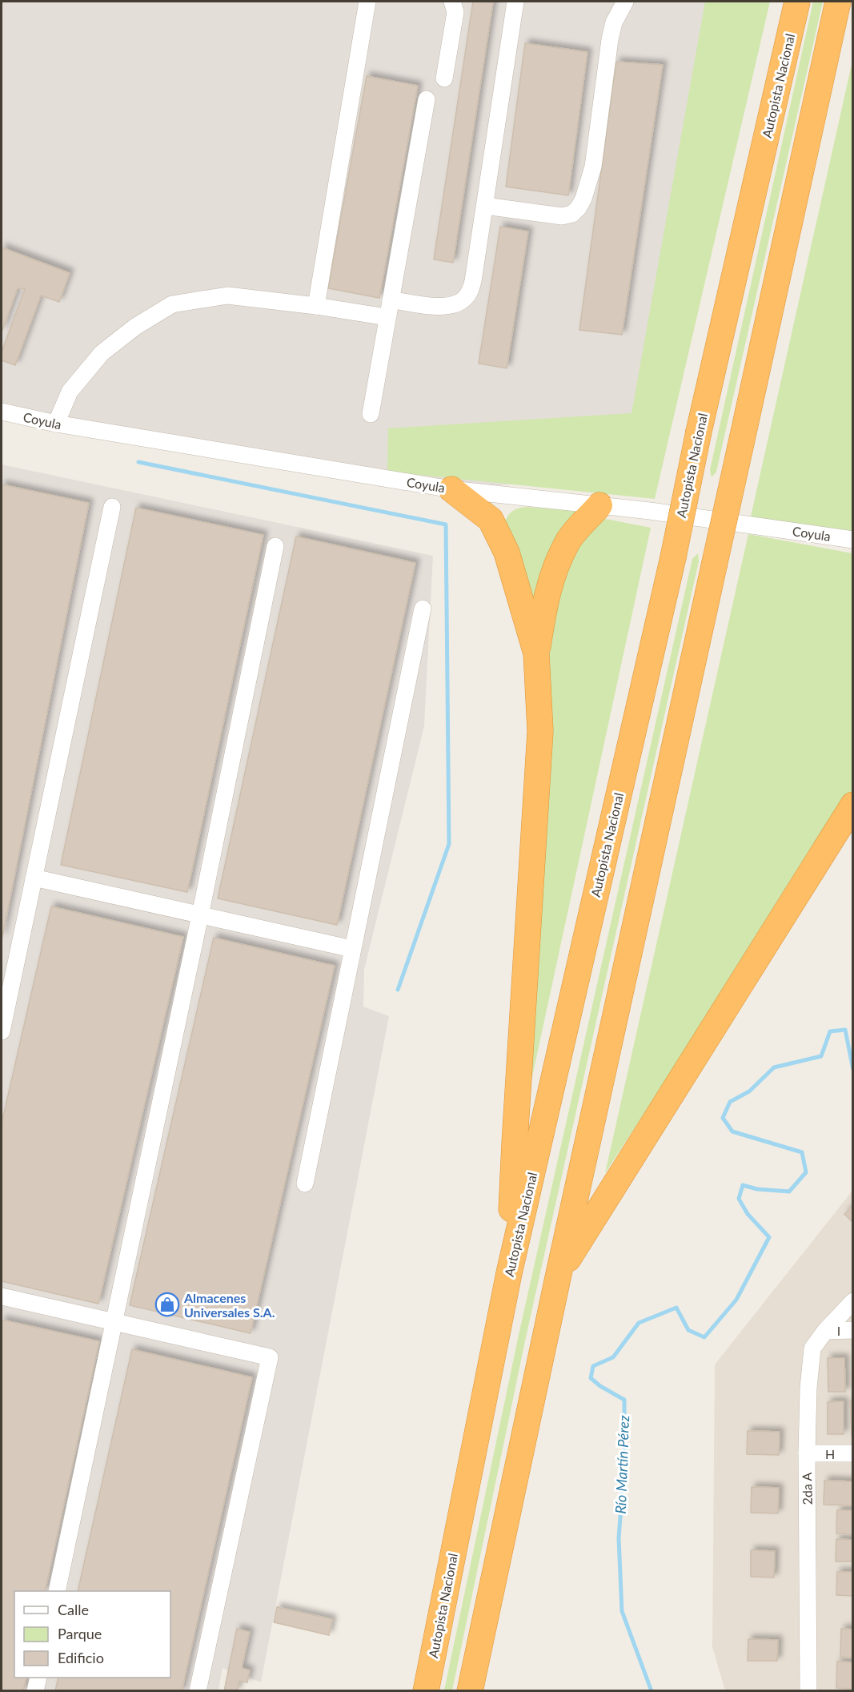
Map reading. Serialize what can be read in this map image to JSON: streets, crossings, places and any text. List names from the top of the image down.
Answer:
{
  "streets": {
    "highway": ["Autopista Nacional"],
    "street": [
      "Coyula",
      "I",
      "H",
      "2da A"
    ]
  },
  "crossings": [
    ["I", "2da A"],
    ["H", "2da A"]
  ],
  "water": ["Río Martín Pérez"],
  "places": {
    "shop": ["Almacenes Universales S.A."]
  },
  "legend": ["Calle", "Parque", "Edificio"]
}
